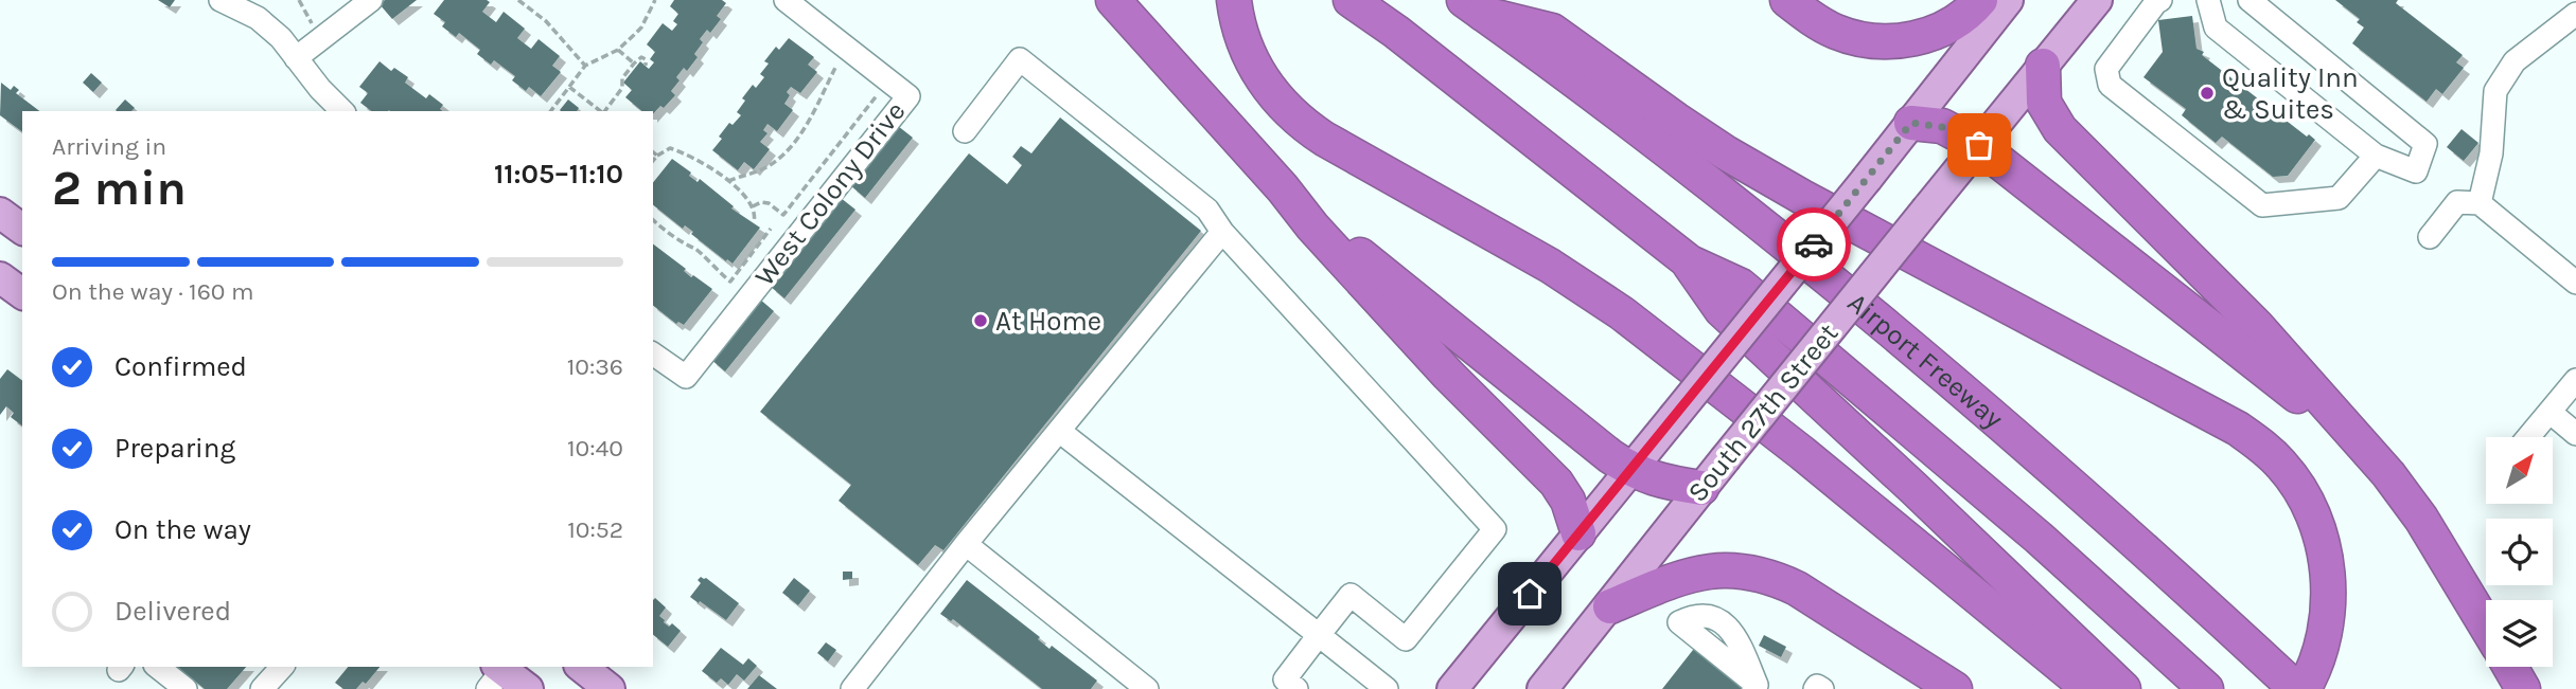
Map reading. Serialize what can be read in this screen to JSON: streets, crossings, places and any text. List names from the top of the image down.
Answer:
{
  "streets": {
    "highway": ["Airport Freeway"],
    "main road": ["South 27th Street"],
    "street": ["West Colony Drive"]
  },
  "places": ["Quality Inn & Suites", "At Home"],
  "north": "top right",
  "page": {
    "heading": ["2 min", "Arriving in", "11:05–11:10"],
    "bar": "On the way · 160 m",
    "list": [
      ["Confirmed", "10:36"],
      ["Preparing", "10:40"],
      ["On the way", "10:52"],
      "Delivered"
    ]
  }
}
